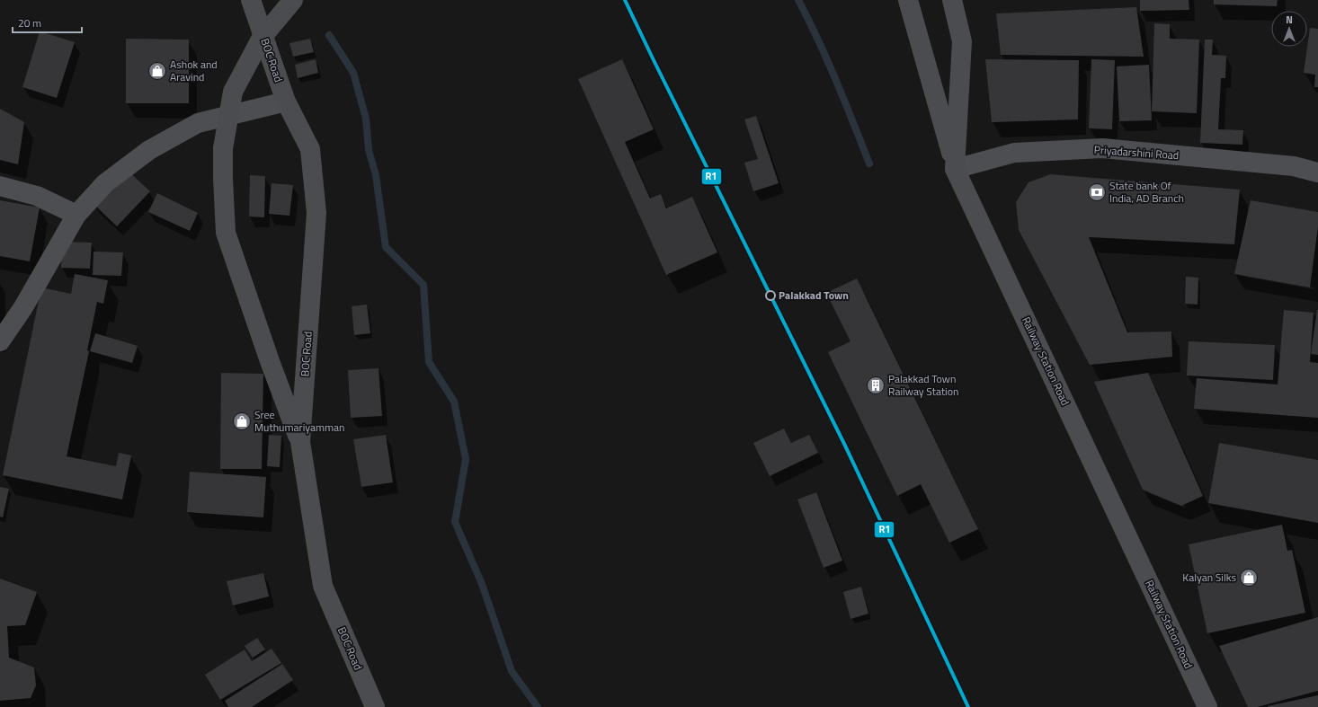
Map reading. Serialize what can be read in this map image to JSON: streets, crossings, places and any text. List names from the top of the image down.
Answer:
{
  "streets": {
    "street": ["BOC Road", "Priyadarshini Road", "Railway Station Road"]
  },
  "crossings": [
    ["Priyadarshini Road", "Railway Station Road"]
  ],
  "places": {
    "shop": ["Ashok and Aravind", "Sree Muthumariyamman", "Kalyan Silks"],
    "bank": ["State bank Of India, AD Branch"],
    "other": ["Palakkad Town"],
    "building": ["Palakkad Town Railway Station"]
  },
  "lines": ["transit line R1"],
  "scale_bar": "20 m",
  "north": "top"
}
